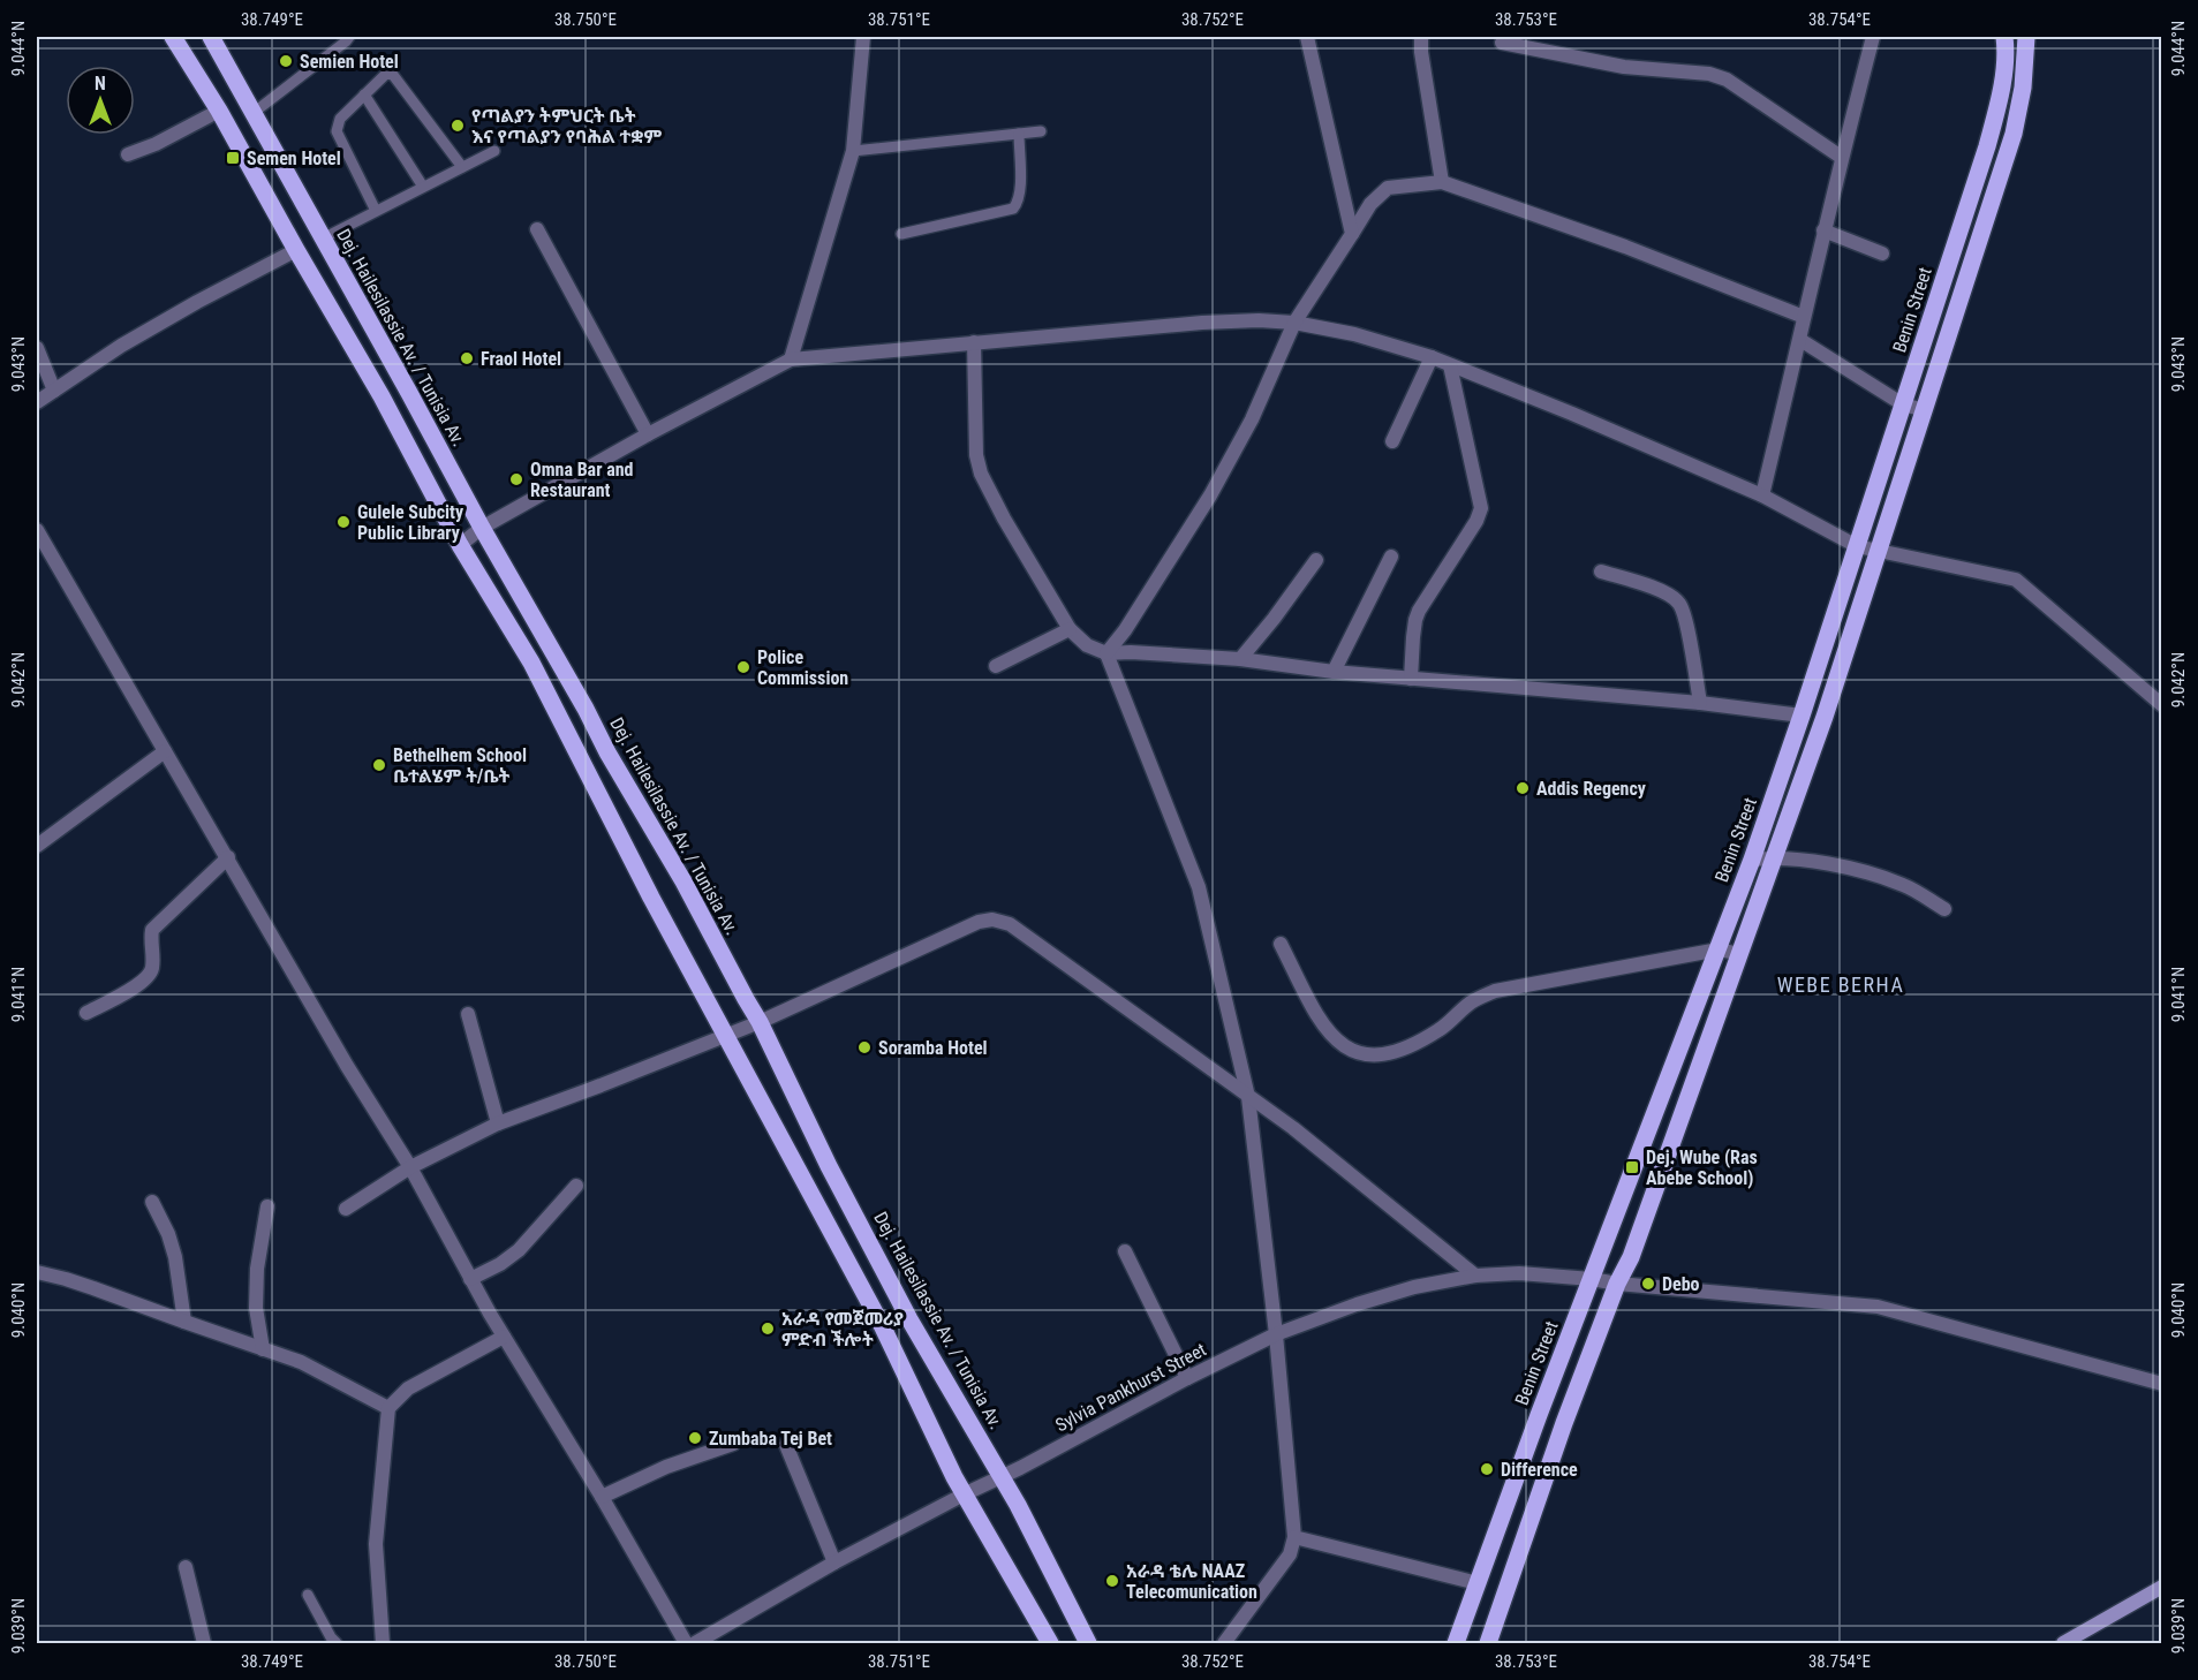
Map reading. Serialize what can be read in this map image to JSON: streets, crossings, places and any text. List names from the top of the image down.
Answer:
{
  "streets": {
    "main road": ["Benin Street", "Dej. Hailesilassie Av. / Tunisia Av."],
    "street": ["Sylvia Pankhurst Street"]
  },
  "crossings": [
    ["Benin Street", "Sylvia Pankhurst Street"],
    ["Dej. Hailesilassie Av. / Tunisia Av.", "Sylvia Pankhurst Street"]
  ],
  "districts": ["WEBE BERHA"],
  "places": {
    "other": [
      "Semien Hotel",
      "የጣልያን ትምህርት ቤት እና የጣልያን የባሕል ተቋም",
      "Fraol Hotel",
      "Omna Bar and Restaurant",
      "Gulele Subcity Public Library",
      "Police Commission",
      "Bethelhem School ቤተልሄም ት/ቤት",
      "Addis Regency",
      "Soramba Hotel",
      "Debo",
      "አራዳ የመጀመሪያ ምድብ ችሎት",
      "Zumbaba Tej Bet",
      "Difference",
      "አራዳ ቴሌ NAAZ Telecomunication"
    ],
    "transit": ["Semen Hotel", "Dej. Wube (Ras Abebe School)"]
  },
  "north": "top",
  "coordinates": [
    "38.749°E",
    "38.750°E",
    "38.751°E",
    "38.752°E",
    "38.753°E",
    "38.754°E",
    "9.044°N",
    "9.043°N",
    "9.042°N",
    "9.041°N",
    "9.040°N",
    "9.039°N"
  ]
}
